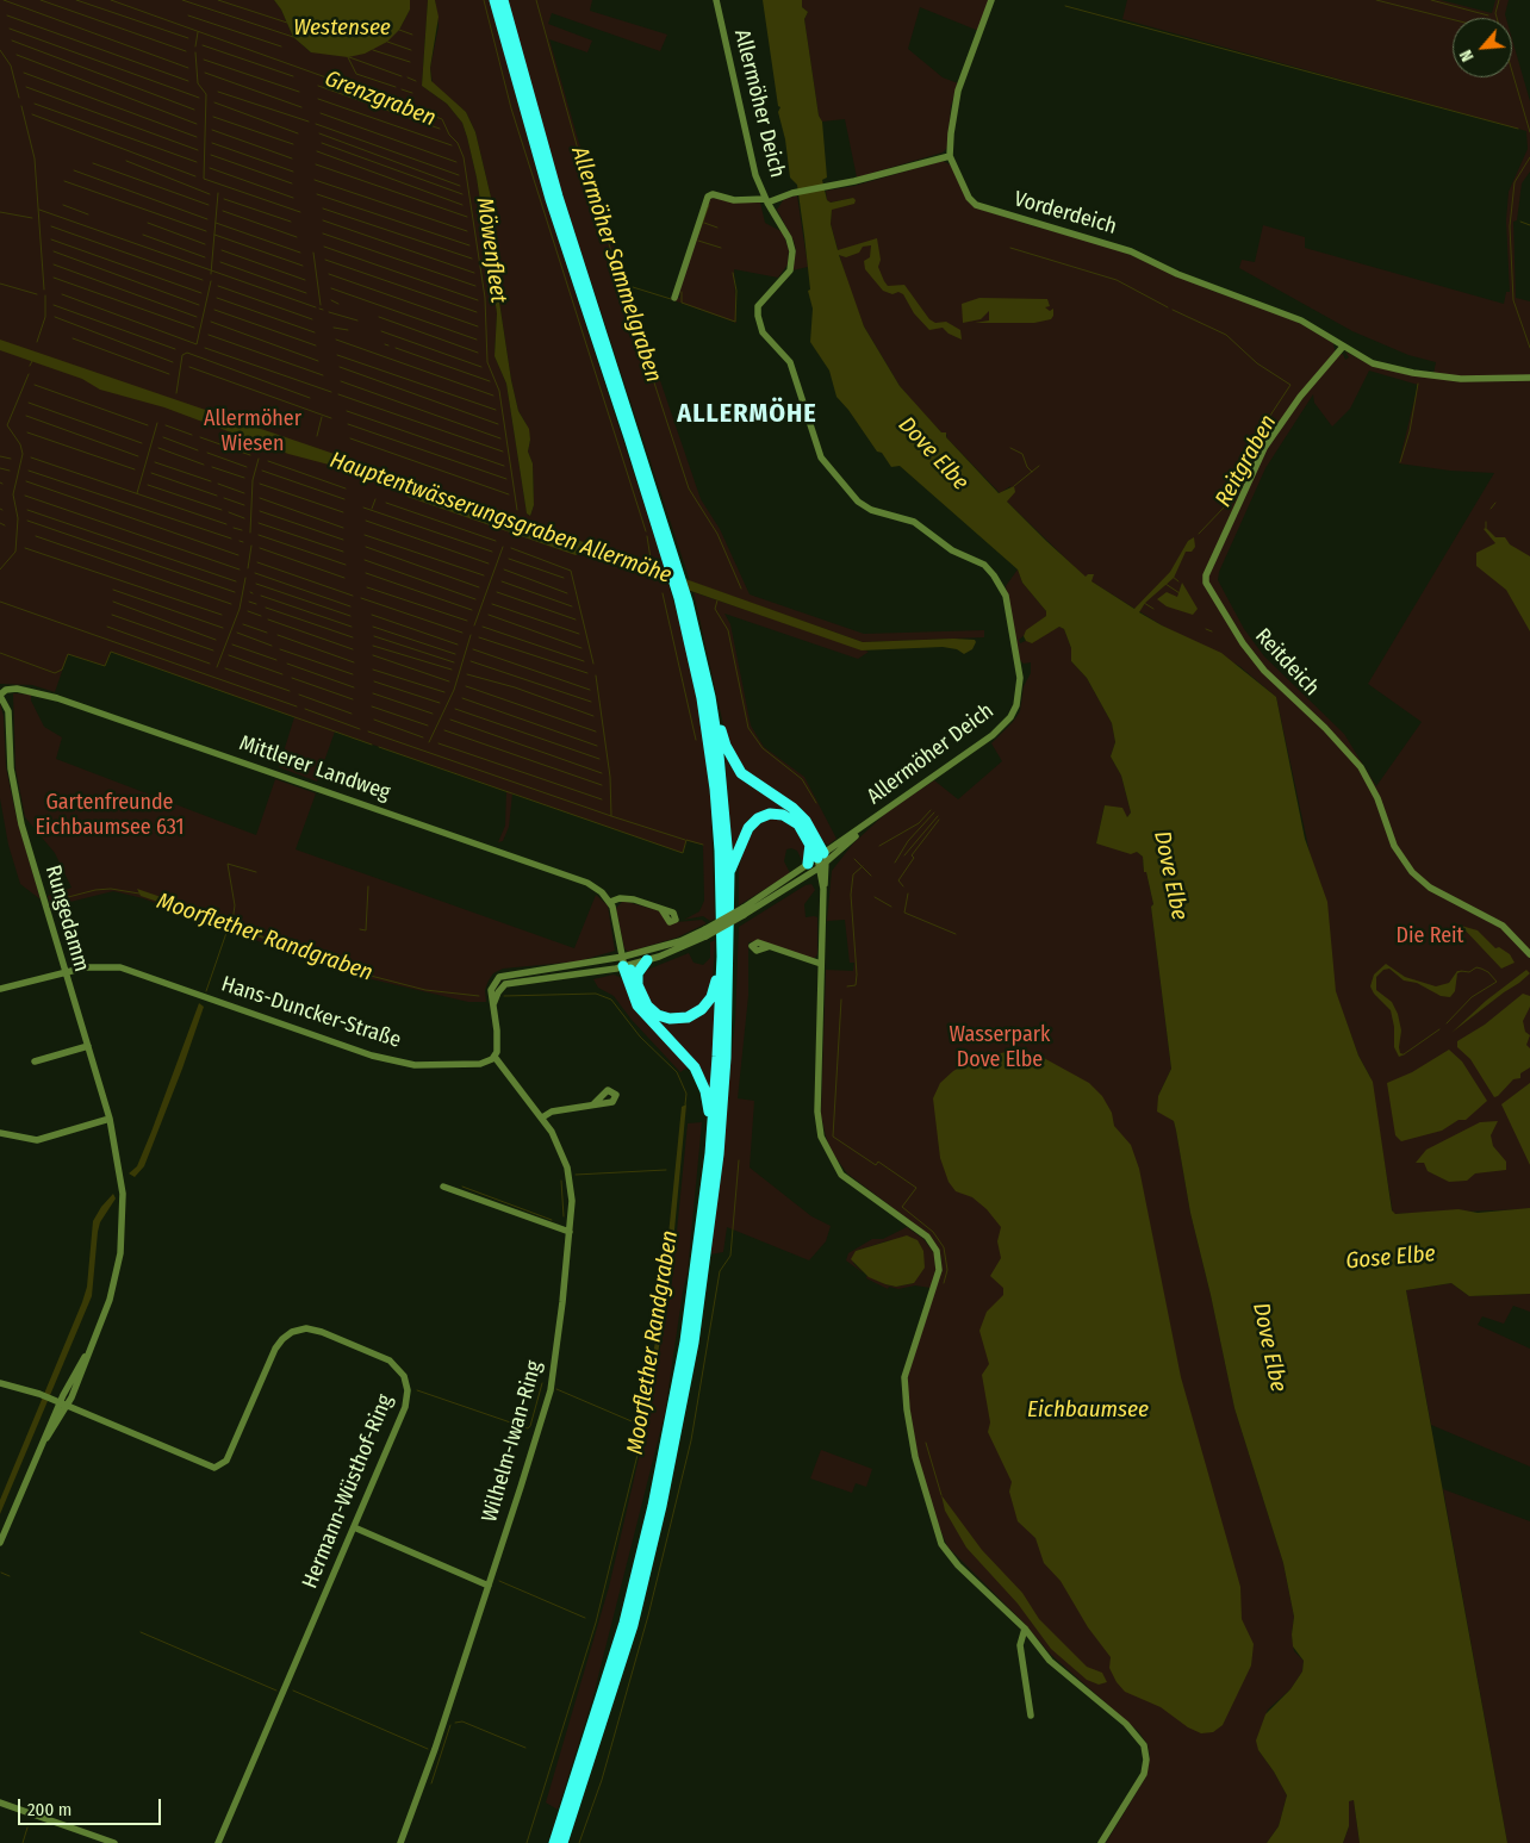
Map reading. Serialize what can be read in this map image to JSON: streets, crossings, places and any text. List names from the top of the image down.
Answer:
{
  "streets": {
    "street": [
      "Allermöher Deich",
      "Vorderdeich",
      "Reitdeich",
      "Mittlerer Landweg",
      "Rungedamm",
      "Hans-Duncker-Straße",
      "Wilhelm-Iwan-Ring",
      "Hermann-Wüsthof-Ring"
    ]
  },
  "crossings": [
    ["Vorderdeich", "Reitdeich"],
    ["Mittlerer Landweg", "Rungedamm"],
    ["Rungedamm", "Hans-Duncker-Straße"],
    ["Rungedamm", "Hermann-Wüsthof-Ring"],
    ["Hans-Duncker-Straße", "Wilhelm-Iwan-Ring"]
  ],
  "districts": ["ALLERMÖHE"],
  "water": [
    "Westensee",
    "Grenzgraben",
    "Möwenfleet",
    "Allermöher Sammelgraben",
    "Dove Elbe",
    "Reitgraben",
    "Hauptentwässerungsgraben Allermöhe",
    "Moorflether Randgraben",
    "Gose Elbe",
    "Eichbaumsee"
  ],
  "parks": [
    "Allermöher Wiesen",
    "Gartenfreunde Eichbaumsee 631",
    "Die Reit",
    "Wasserpark Dove Elbe"
  ],
  "scale_bar": "200 m",
  "north": "bottom left"
}
